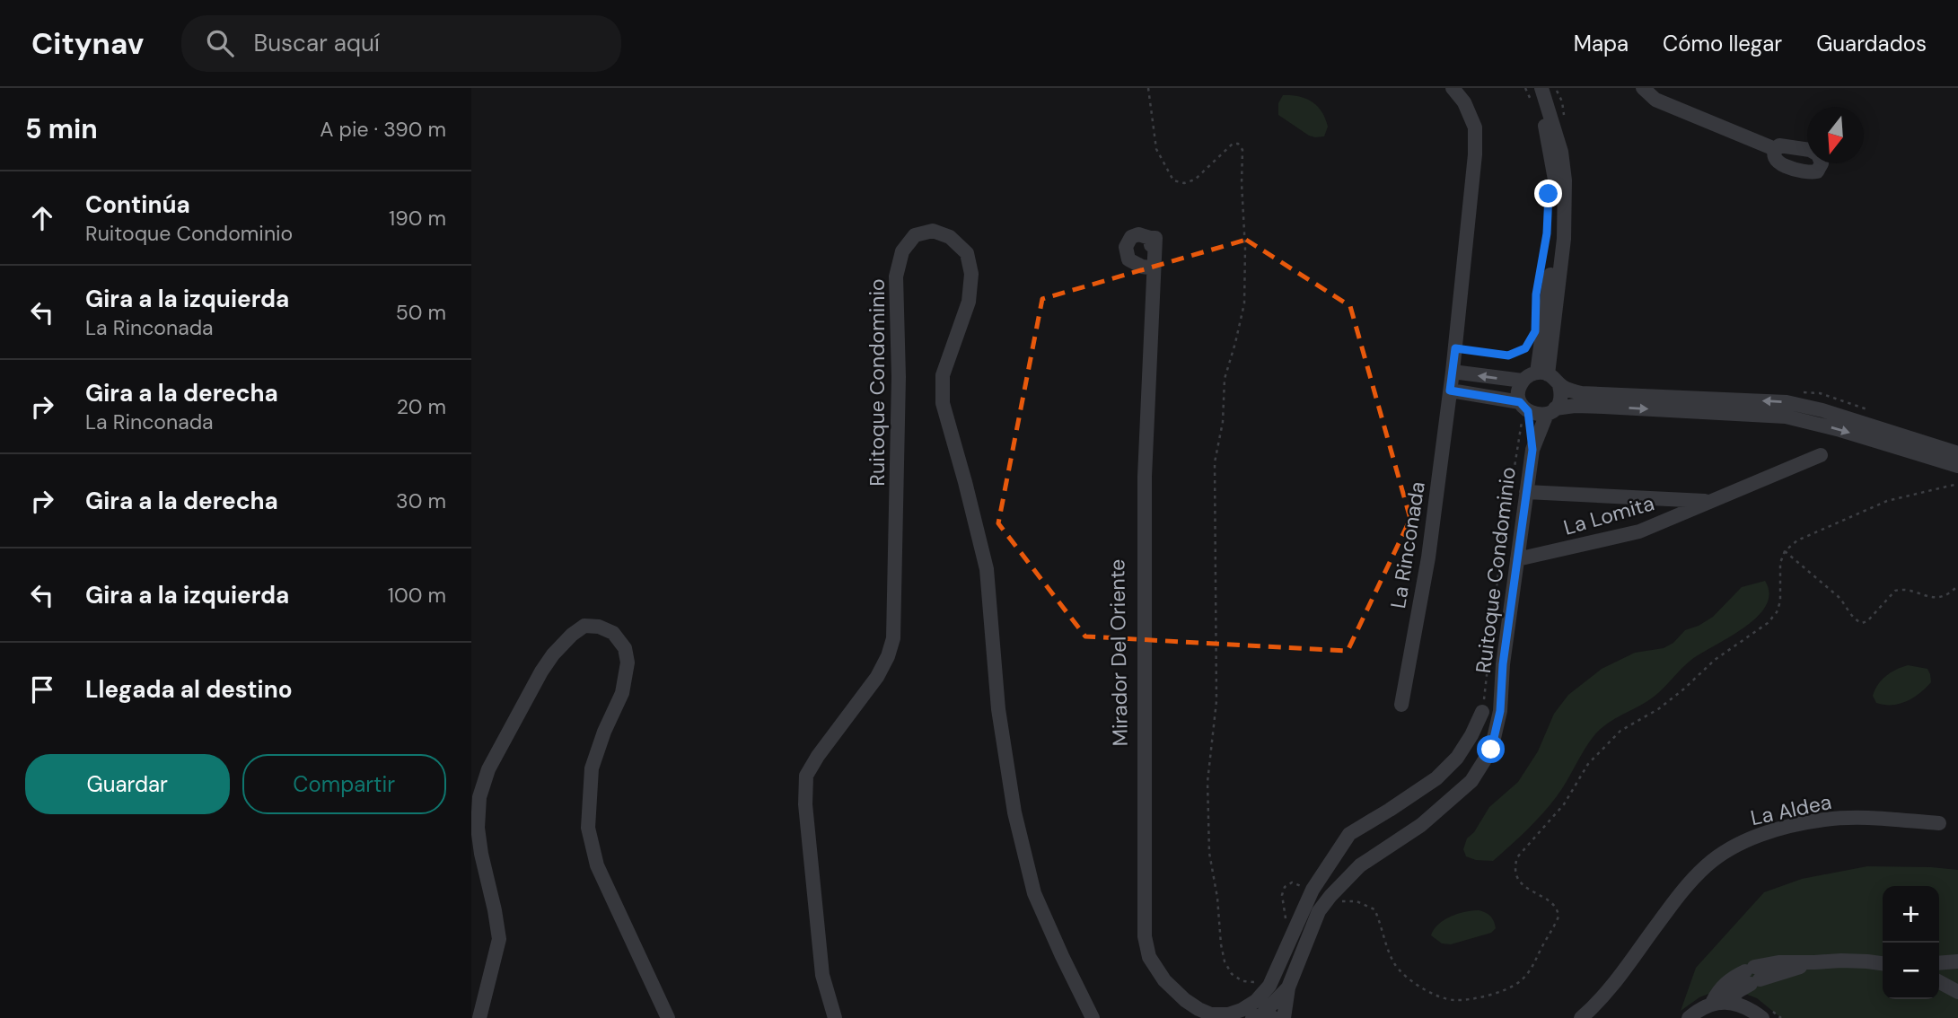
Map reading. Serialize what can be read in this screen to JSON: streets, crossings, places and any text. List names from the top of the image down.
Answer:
{
  "streets": {
    "street": [
      "Ruitoque Condominio",
      "La Lomita",
      "La Rinconada",
      "Mirador Del Oriente",
      "La Aldea"
    ]
  },
  "crossings": [
    ["Ruitoque Condominio", "La Lomita"]
  ],
  "north": "bottom",
  "page": {
    "header": "Citynav",
    "search": "Buscar aquí",
    "nav": ["Mapa", "Cómo llegar", "Guardados"],
    "heading": ["5 min", "A pie · 390 m"],
    "list": [
      ["Continúa", "Ruitoque Condominio", "190 m"],
      ["Gira a la izquierda", "La Rinconada", "50 m"],
      ["Gira a la derecha", "La Rinconada", "20 m"],
      ["Gira a la derecha", "30 m"],
      ["Gira a la izquierda", "100 m"],
      "Llegada al destino"
    ],
    "buttons": ["Guardar", "Compartir"],
    "map_buttons": ["+", "−"]
  }
}
